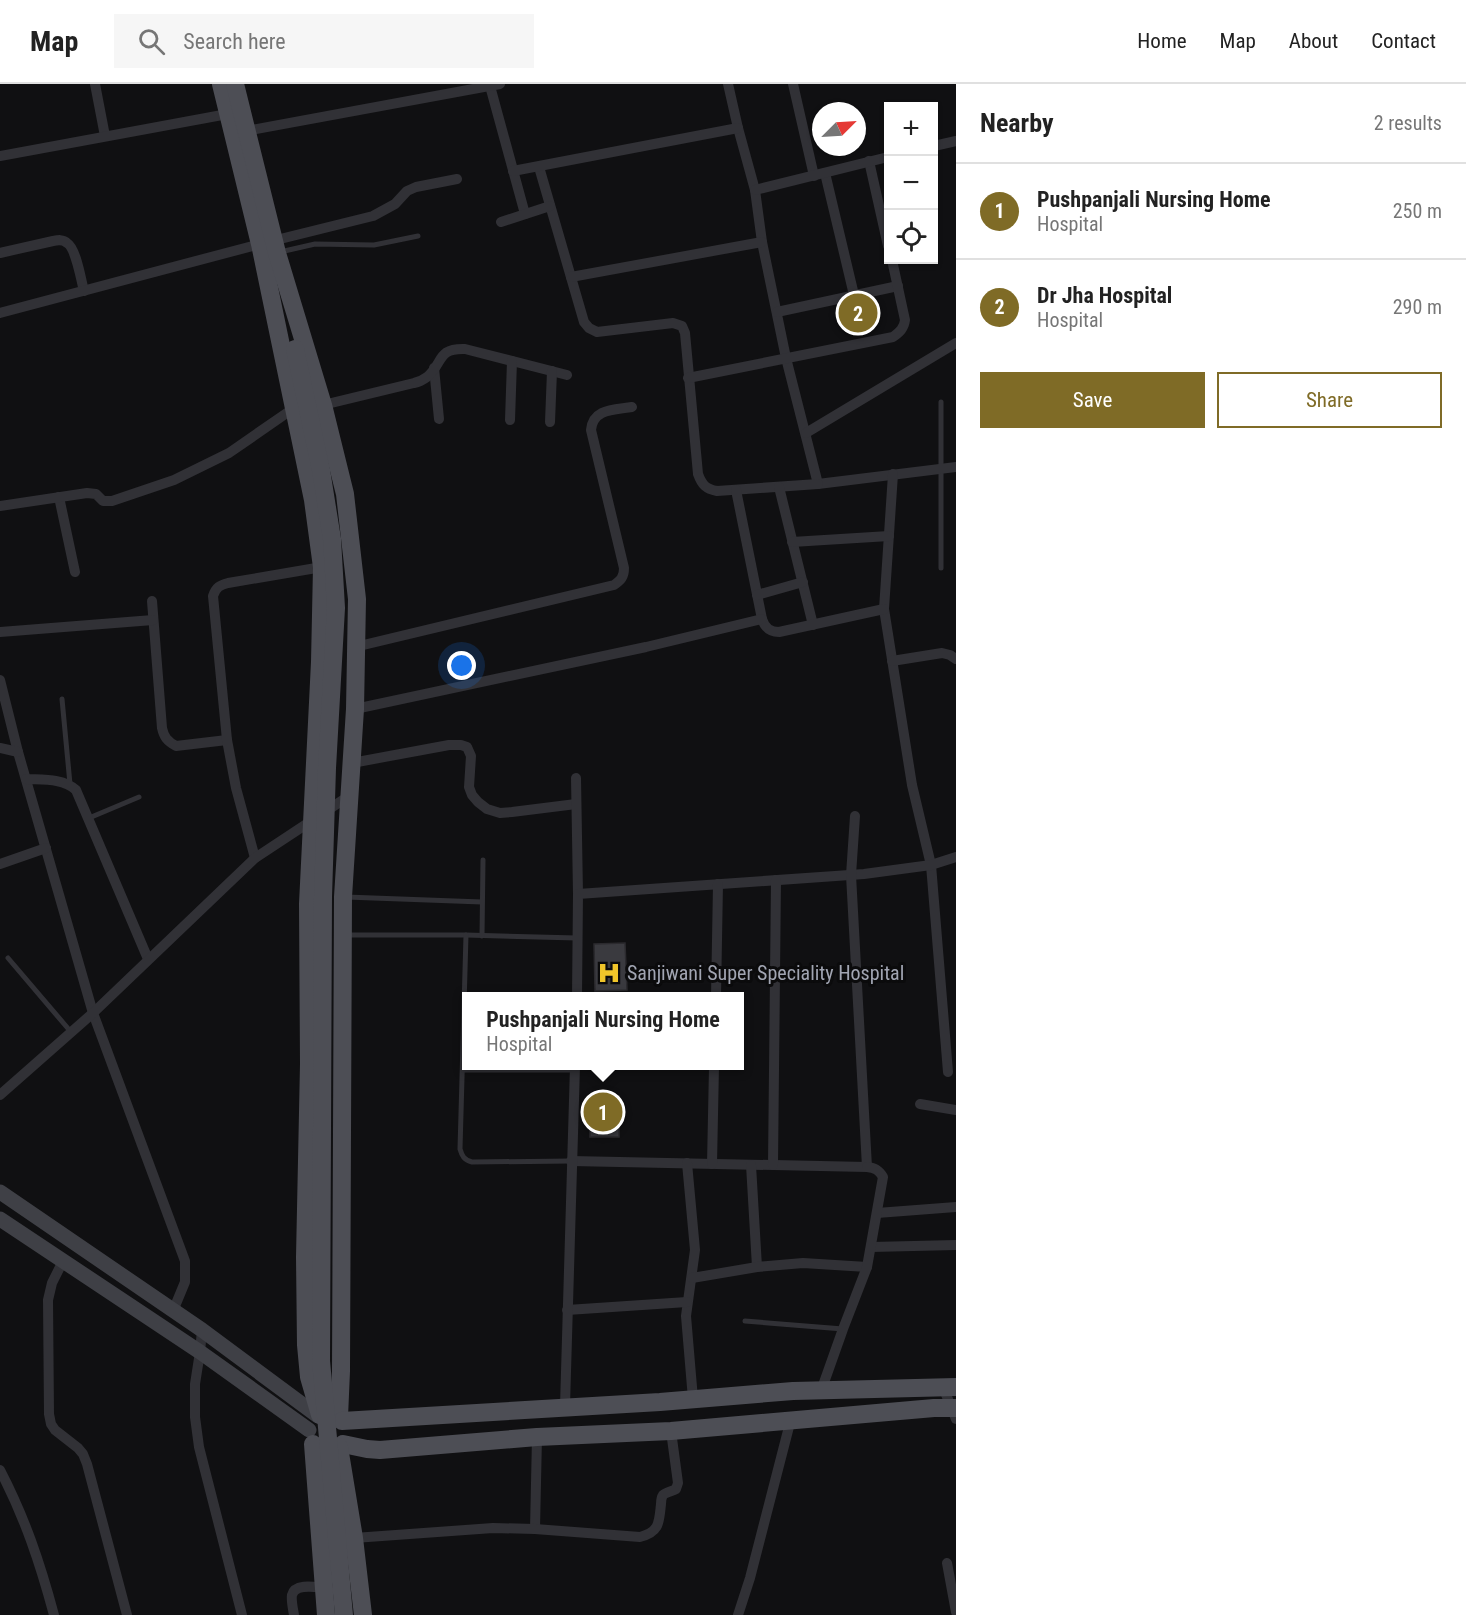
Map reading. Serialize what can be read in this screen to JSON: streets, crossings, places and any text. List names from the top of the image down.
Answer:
{
  "places": {
    "hospital": ["Sanjiwani Super Speciality Hospital"]
  },
  "north": "top right",
  "page": {
    "header": "Map",
    "search": "Search here",
    "nav": [
      "Home",
      "Map",
      "About",
      "Contact"
    ],
    "heading": ["Nearby", "2 results"],
    "map_buttons": ["+", "−"],
    "list": [
      {
        "mark": "1",
        "name": "Pushpanjali Nursing Home",
        "note": "Hospital",
        "value": "250 m"
      },
      {
        "mark": "2",
        "name": "Dr Jha Hospital",
        "note": "Hospital",
        "value": "290 m"
      }
    ],
    "pins": ["2", "1"],
    "buttons": ["Save", "Share"],
    "popup": ["Pushpanjali Nursing Home", "Hospital"]
  }
}
